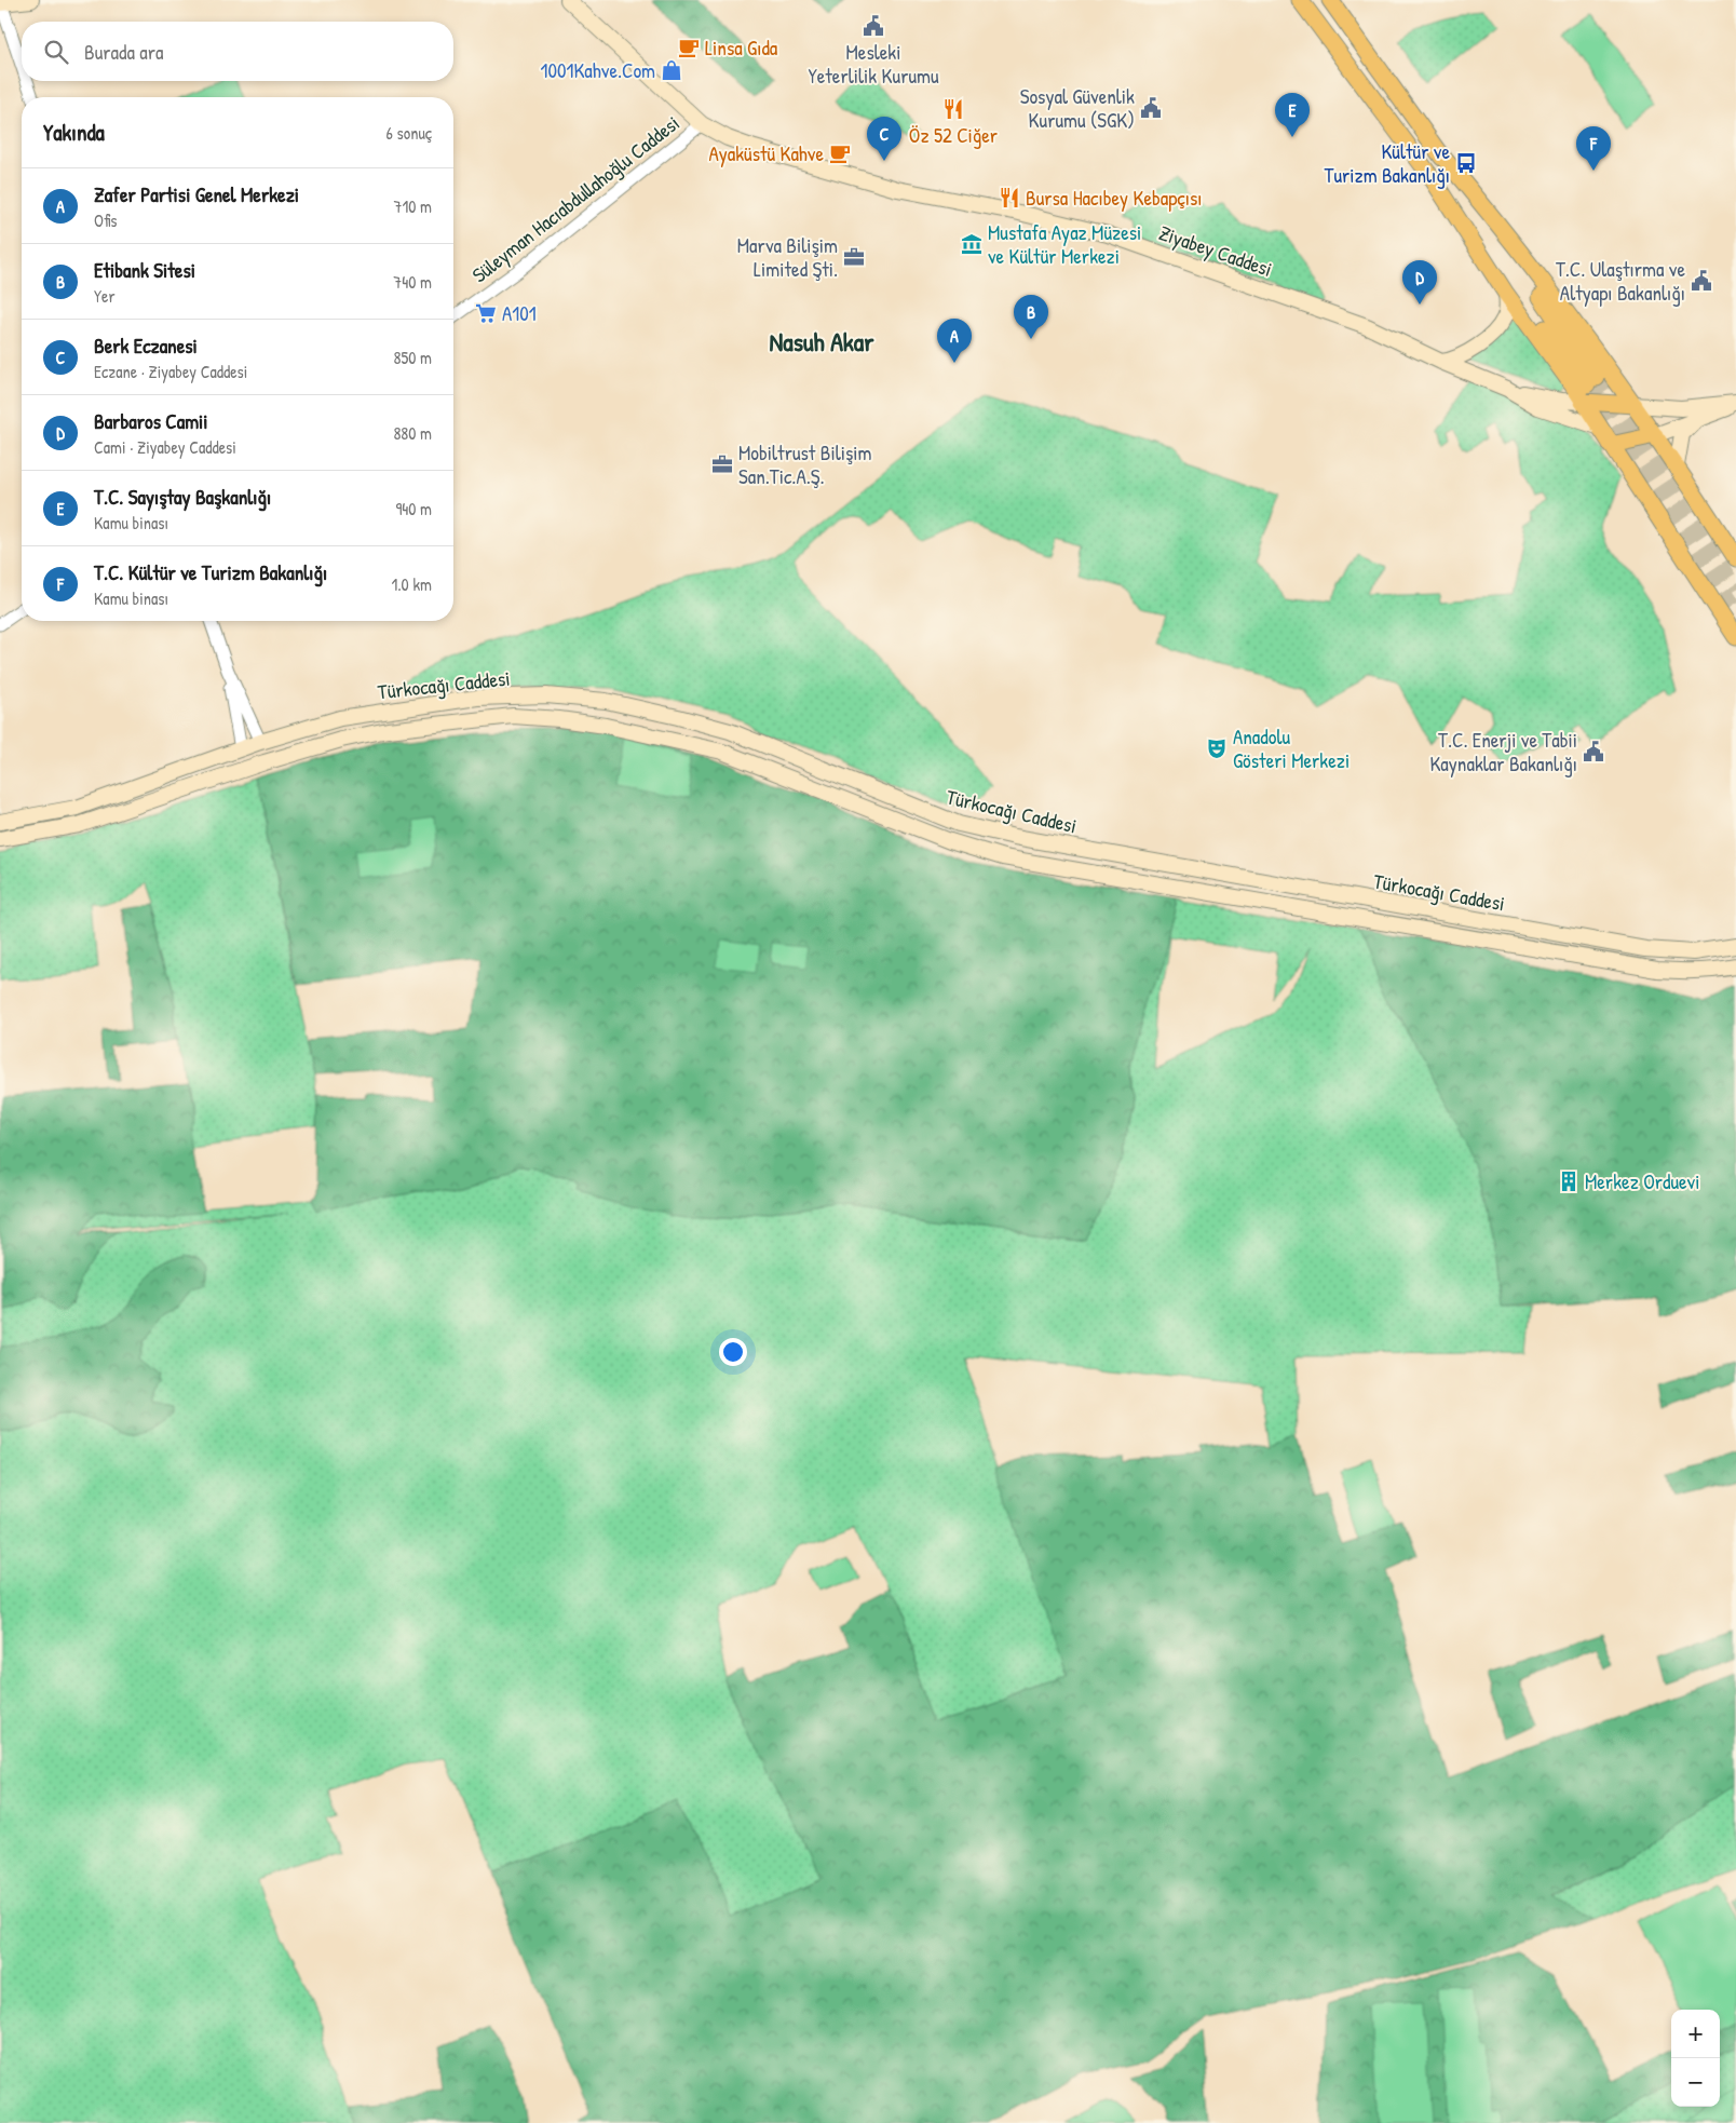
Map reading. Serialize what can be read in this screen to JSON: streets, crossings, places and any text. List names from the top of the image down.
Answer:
{
  "streets": {
    "main road": ["Ziyabey Caddesi", "Türkocağı Caddesi"],
    "street": ["Süleyman Hacıabdullahoğlu Caddesi"]
  },
  "crossings": [
    ["Süleyman Hacıabdullahoğlu Caddesi", "Ziyabey Caddesi"]
  ],
  "districts": ["Nasuh Akar"],
  "places": {
    "public building": [
      "Mesleki Yeterlilik Kurumu",
      "Sosyal Güvenlik Kurumu (SGK)",
      "T.C. Ulaştırma ve Altyapı Bakanlığı",
      "T.C. Enerji ve Tabii Kaynaklar Bakanlığı"
    ],
    "cafe": ["Linsa Gıda", "Ayaküstü Kahve"],
    "shop": ["1001Kahve.Com"],
    "restaurant": ["Öz 52 Ciğer", "Bursa Hacıbey Kebapçısı"],
    "bus stop": ["Kültür ve Turizm Bakanlığı"],
    "museum": ["Mustafa Ayaz Müzesi ve Kültür Merkezi"],
    "office": ["Marva Bilişim Limited Şti.", "Mobiltrust Bilişim San.Tic.A.Ş."],
    "supermarket": ["A101"],
    "theatre": ["Anadolu Gösteri Merkezi"],
    "building": ["Merkez Orduevi"]
  },
  "page": {
    "search": "Burada ara",
    "pins": [
      "E",
      "C",
      "F",
      "D",
      "B",
      "A"
    ],
    "heading": ["Yakında", "6 sonuç"],
    "list": [
      {
        "mark": "A",
        "name": "Zafer Partisi Genel Merkezi",
        "note": "Ofis",
        "value": "710 m"
      },
      {
        "mark": "B",
        "name": "Etibank Sitesi",
        "note": "Yer",
        "value": "740 m"
      },
      {
        "mark": "C",
        "name": "Berk Eczanesi",
        "note": "Eczane · Ziyabey Caddesi",
        "value": "850 m"
      },
      {
        "mark": "D",
        "name": "Barbaros Camii",
        "note": "Cami · Ziyabey Caddesi",
        "value": "880 m"
      },
      {
        "mark": "E",
        "name": "T.C. Sayıştay Başkanlığı",
        "note": "Kamu binası",
        "value": "940 m"
      },
      {
        "mark": "F",
        "name": "T.C. Kültür ve Turizm Bakanlığı",
        "note": "Kamu binası",
        "value": "1.0 km"
      }
    ],
    "map_buttons": ["+", "−"]
  }
}
